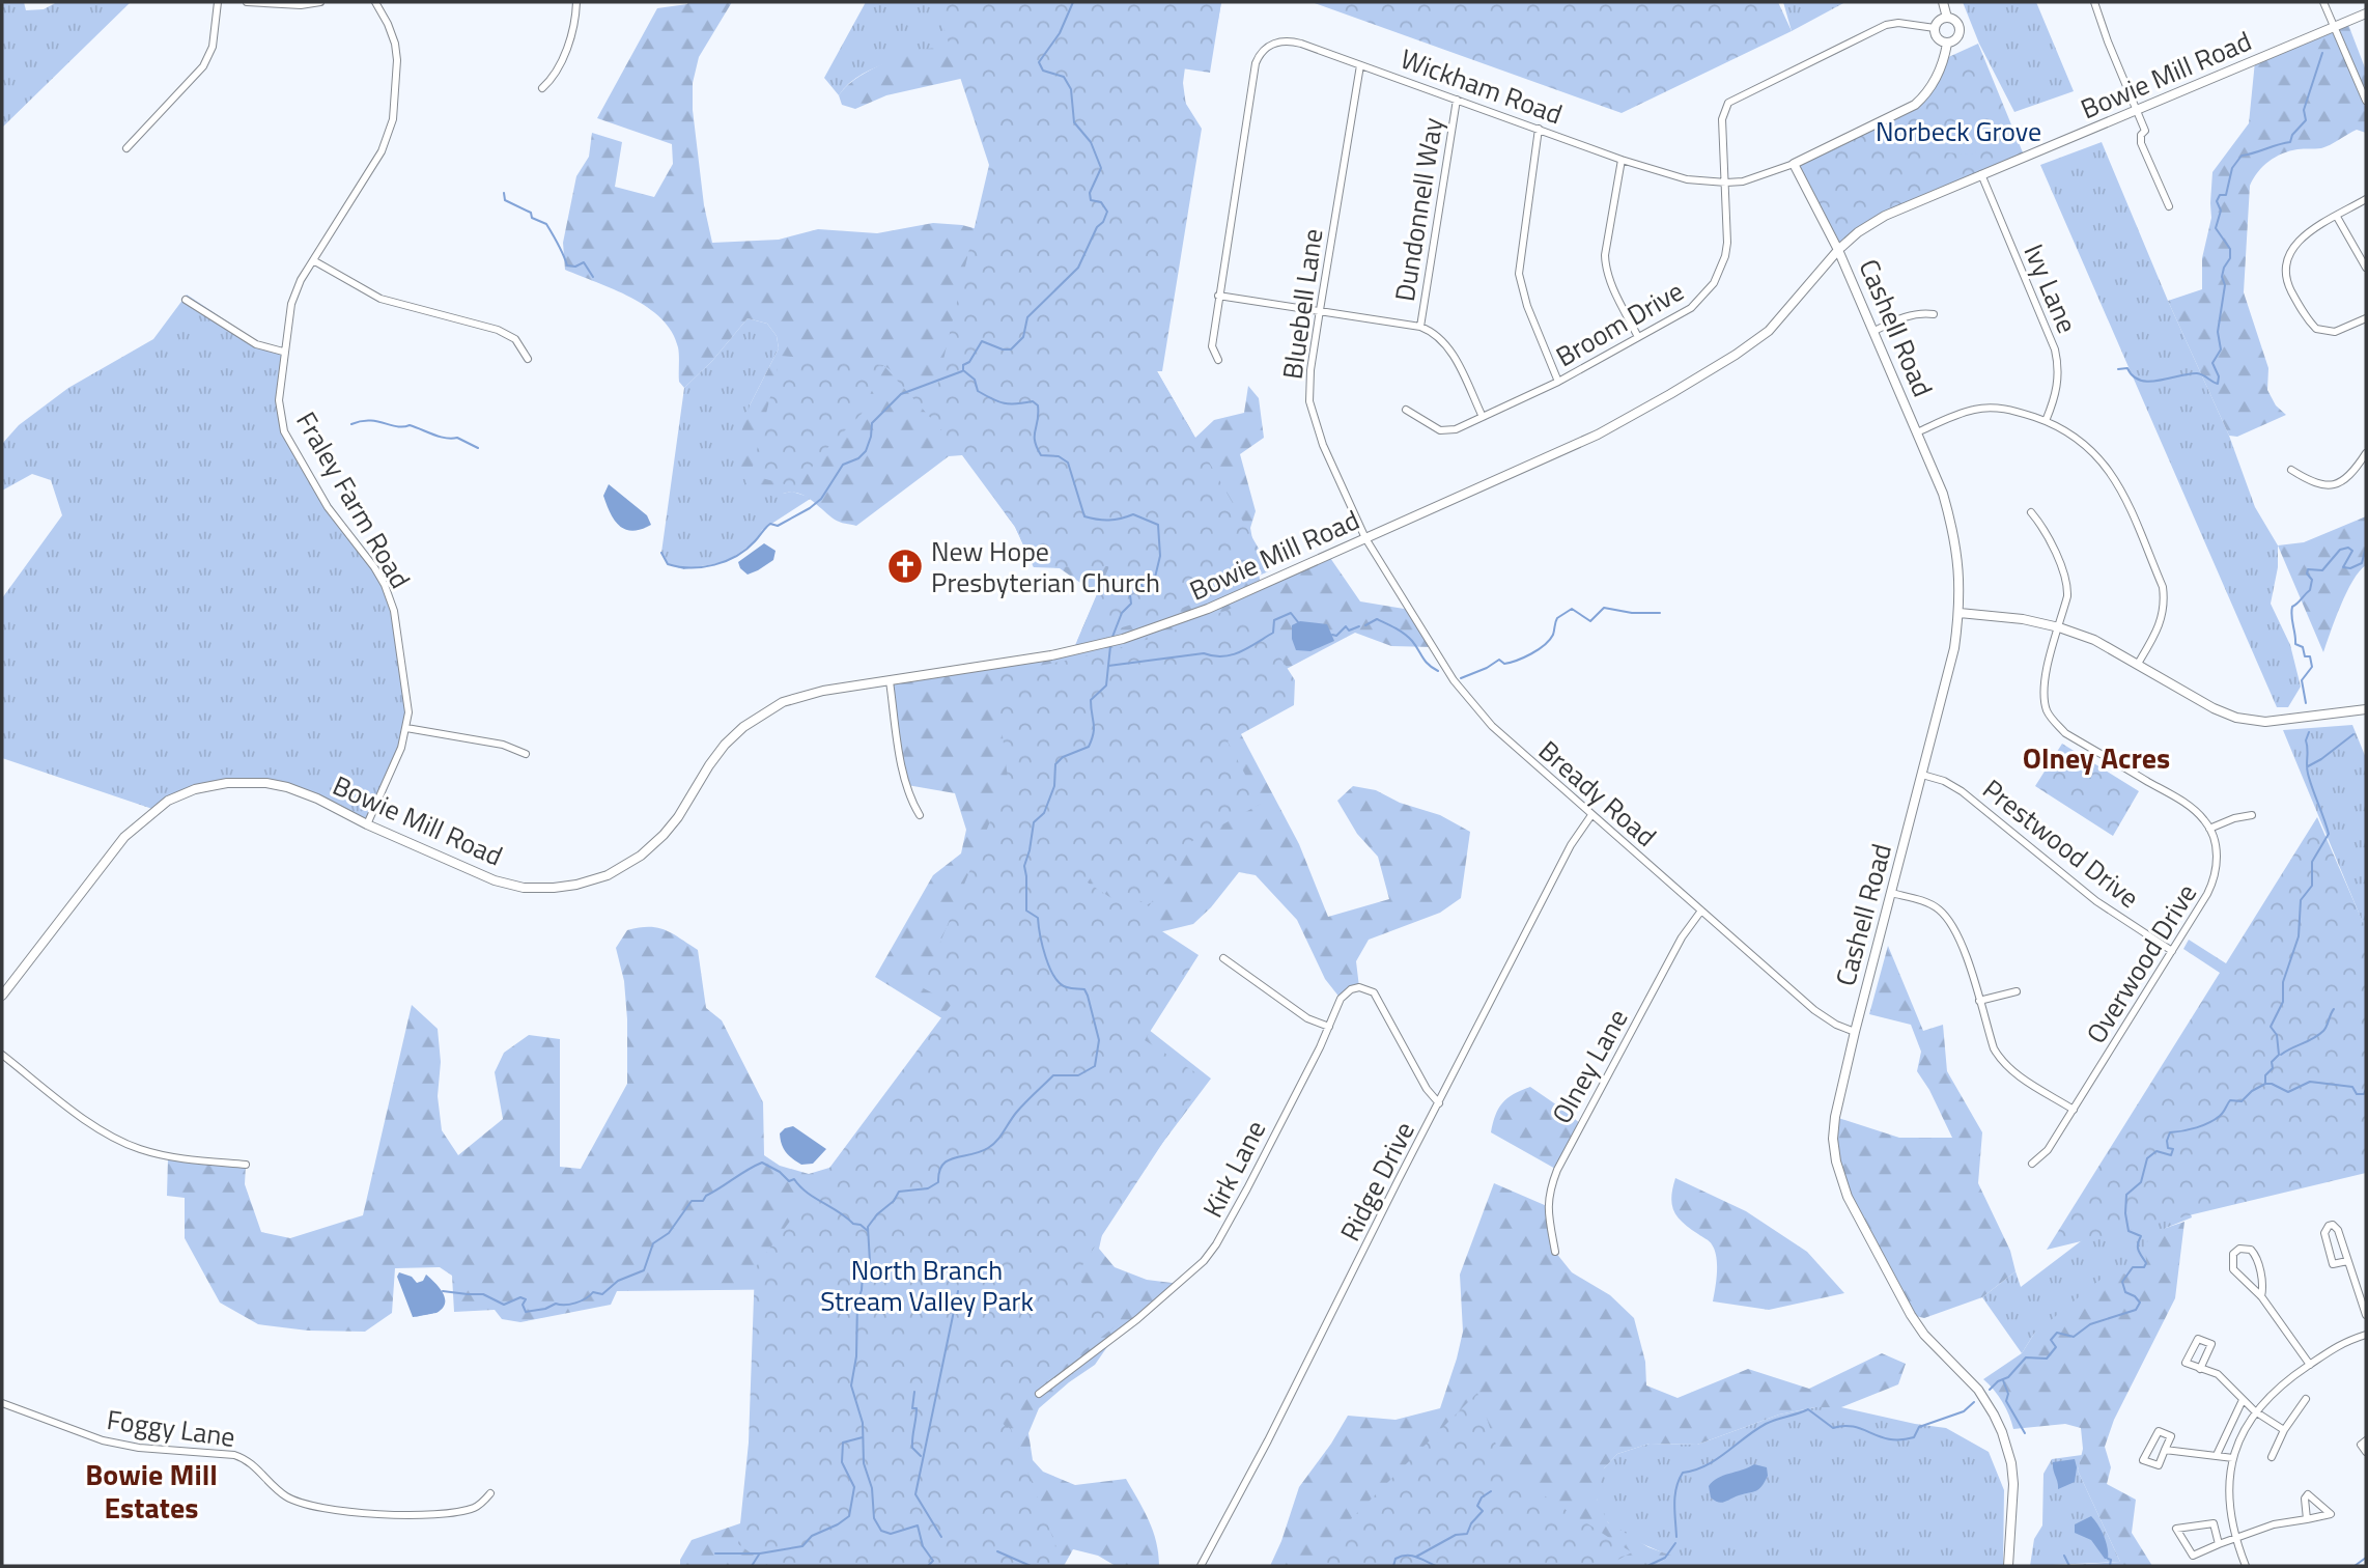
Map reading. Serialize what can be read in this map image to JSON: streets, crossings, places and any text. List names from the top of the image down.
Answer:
{
  "streets": {
    "street": [
      "Bowie Mill Road",
      "Wickham Road",
      "Dundonnell Way",
      "Ivy Lane",
      "Bluebell Lane",
      "Broom Drive",
      "Cashell Road",
      "Fraley Farm Road",
      "Bready Road",
      "Prestwood Drive",
      "Overwood Drive",
      "Olney Lane",
      "Kirk Lane",
      "Ridge Drive",
      "Foggy Lane"
    ]
  },
  "crossings": [
    ["Bowie Mill Road", "Ivy Lane"],
    ["Bowie Mill Road", "Bluebell Lane"],
    ["Bowie Mill Road", "Cashell Road"],
    ["Bowie Mill Road", "Fraley Farm Road"],
    ["Bowie Mill Road", "Bready Road"],
    ["Wickham Road", "Dundonnell Way"],
    ["Wickham Road", "Bluebell Lane"],
    ["Wickham Road", "Broom Drive"],
    ["Wickham Road", "Cashell Road"],
    ["Bluebell Lane", "Bready Road"],
    ["Cashell Road", "Bready Road"],
    ["Cashell Road", "Prestwood Drive"],
    ["Bready Road", "Olney Lane"],
    ["Bready Road", "Ridge Drive"],
    ["Prestwood Drive", "Overwood Drive"],
    ["Kirk Lane", "Ridge Drive"]
  ],
  "districts": ["Olney Acres", "Bowie Mill Estates"],
  "parks": ["Norbeck Grove", "North Branch Stream Valley Park"],
  "places": {
    "church": ["New Hope Presbyterian Church"]
  }
}
